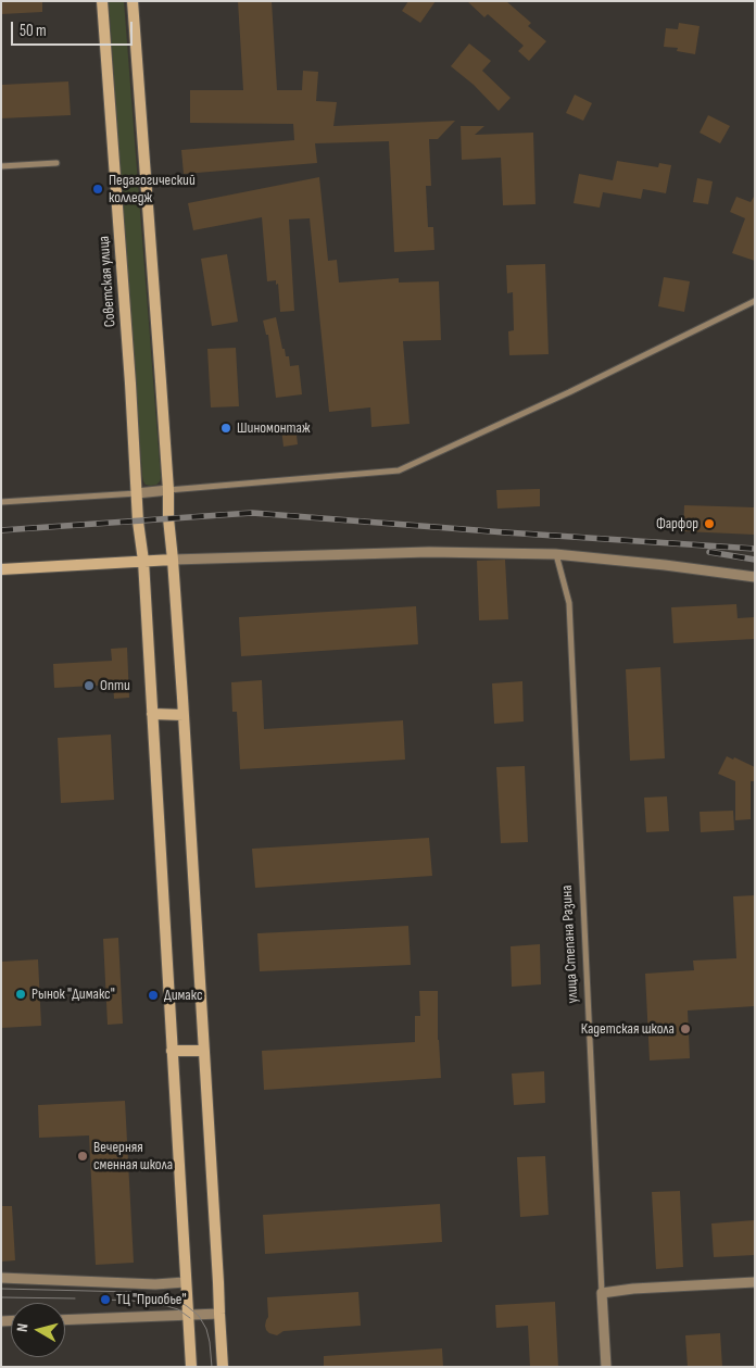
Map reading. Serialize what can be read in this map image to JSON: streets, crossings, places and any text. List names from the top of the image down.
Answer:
{
  "streets": {
    "main road": ["Советская улица"],
    "street": ["улица Степана Разина"]
  },
  "places": [
    "Педагогический колледж",
    "Шиномонтаж",
    "Фарфор",
    "Опти",
    "Рынок \"Димакс\"",
    "Димакс",
    "Кадетская школа",
    "Вечерняя сменная школа",
    "ТЦ \"Приобье\""
  ],
  "scale_bar": "50 m",
  "north": "left"
}
